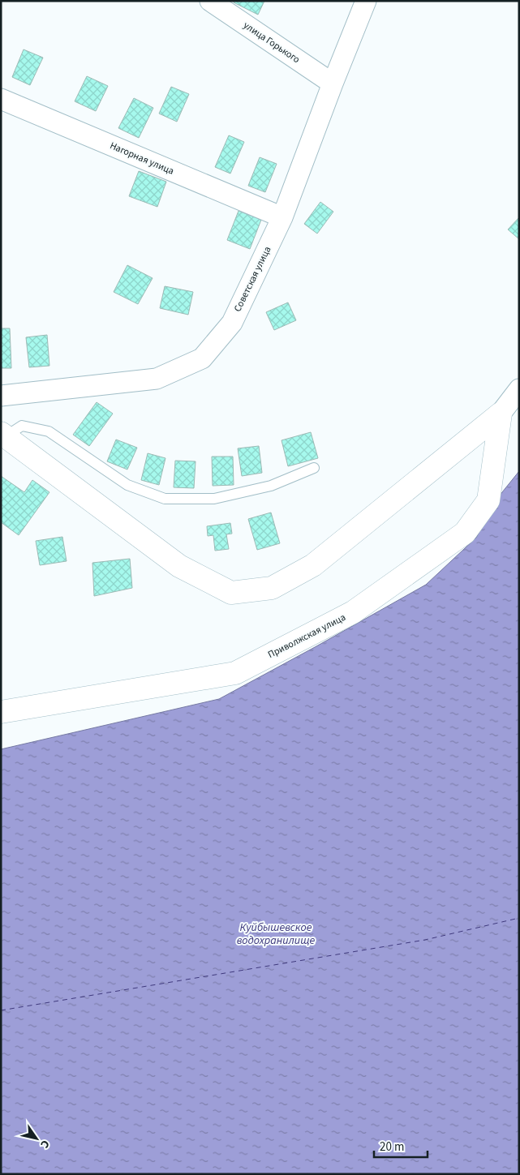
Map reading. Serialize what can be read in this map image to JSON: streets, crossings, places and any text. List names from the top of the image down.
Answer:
{
  "streets": {
    "street": [
      "улица Горького",
      "Нагорная улица",
      "Советская улица",
      "Приволжская улица"
    ]
  },
  "crossings": [
    ["улица Горького", "Советская улица"],
    ["Нагорная улица", "Советская улица"]
  ],
  "water": ["Куйбышевское водохранилище"],
  "scale_bar": "20 m",
  "north": "bottom right"
}
